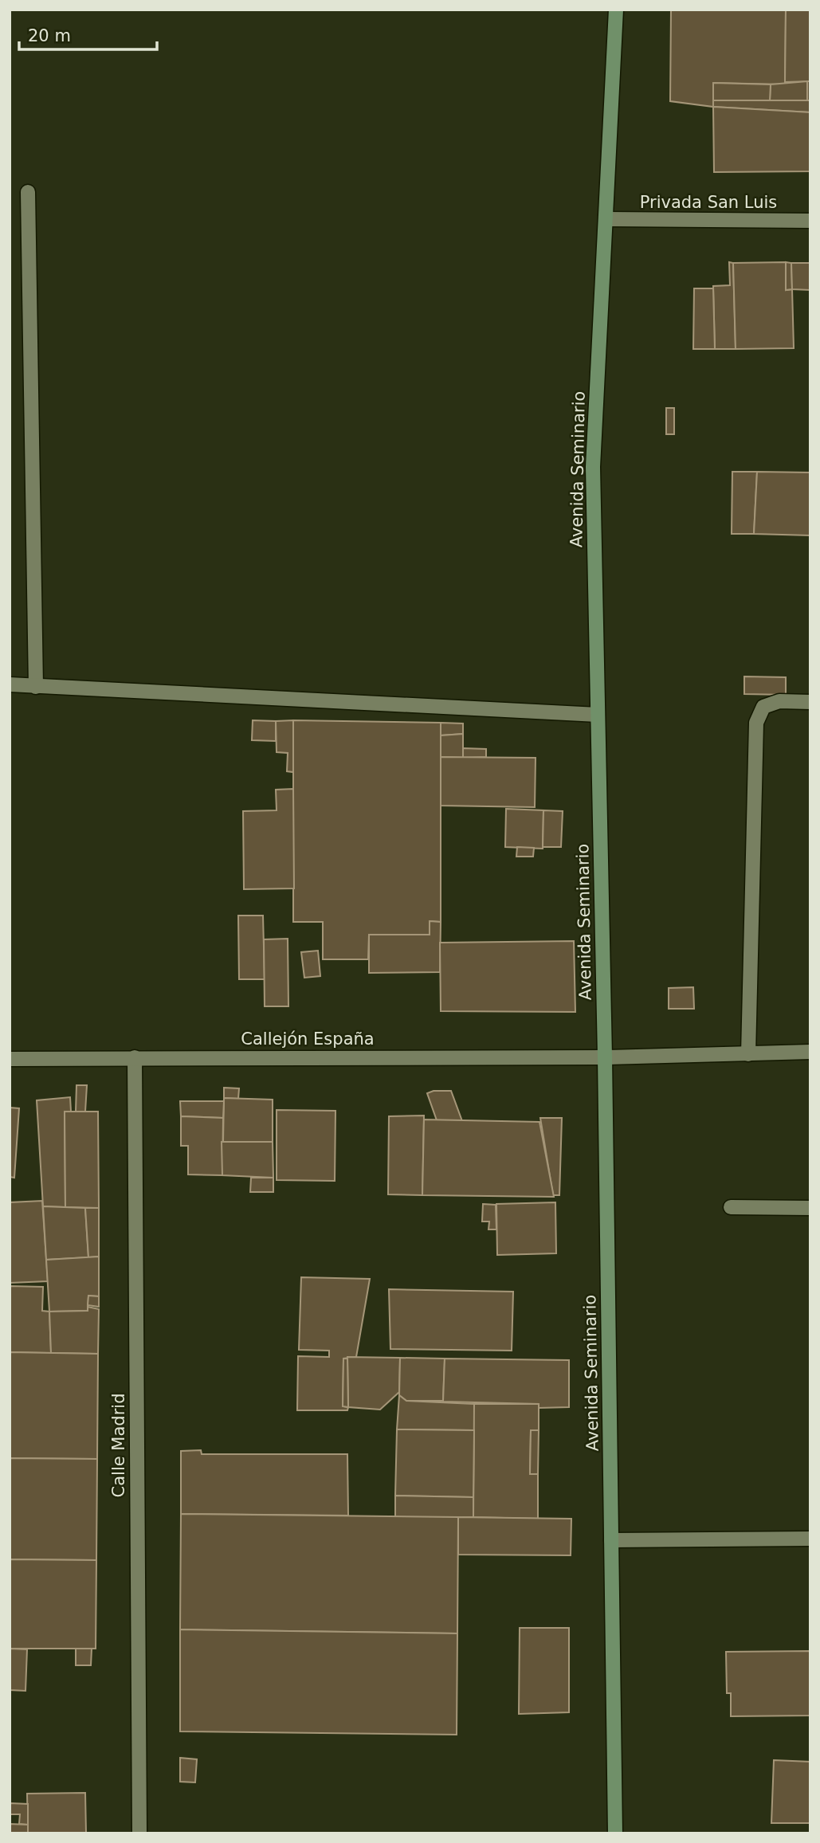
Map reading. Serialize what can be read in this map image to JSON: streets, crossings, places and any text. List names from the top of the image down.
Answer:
{
  "streets": {
    "street": [
      "Privada San Luis",
      "Avenida Seminario",
      "Callejón España",
      "Calle Madrid"
    ]
  },
  "crossings": [
    ["Privada San Luis", "Avenida Seminario"],
    ["Avenida Seminario", "Callejón España"],
    ["Callejón España", "Calle Madrid"]
  ],
  "scale_bar": "20 m"
}
